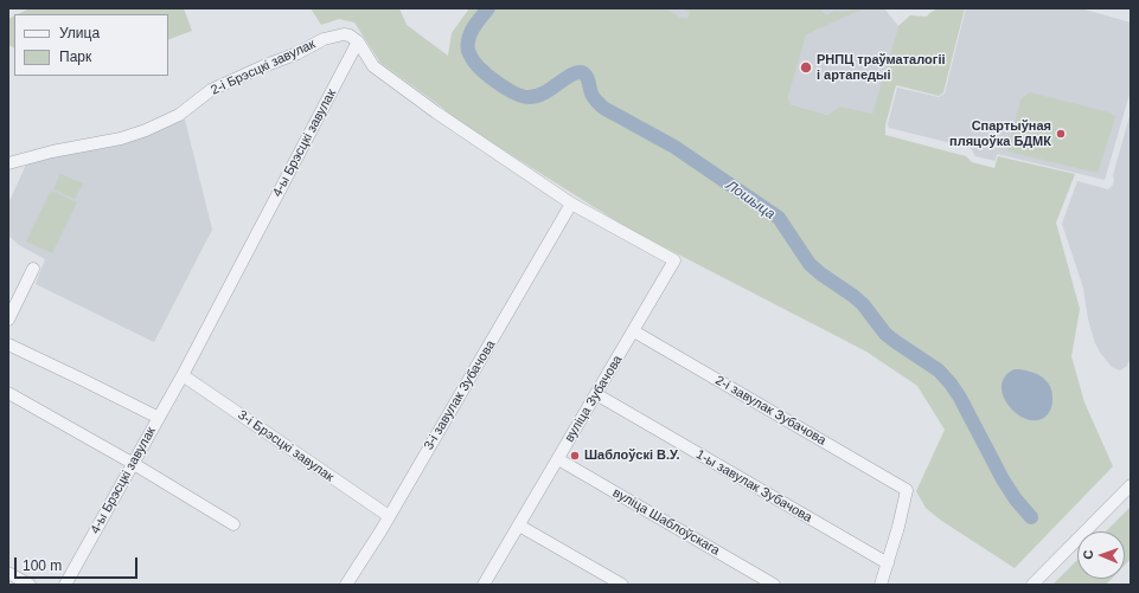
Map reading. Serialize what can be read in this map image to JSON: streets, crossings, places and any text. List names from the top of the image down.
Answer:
{
  "streets": {
    "street": [
      "2-і Брэсцкі завулак",
      "4-ы Брэсцкі завулак",
      "3-і завулак Зубачова",
      "вуліца Зубачова",
      "2-і завулак Зубачова",
      "3-і Брэсцкі завулак",
      "1-ы завулак Зубачова",
      "вуліца Шаблоўскага"
    ]
  },
  "crossings": [
    ["2-і Брэсцкі завулак", "4-ы Брэсцкі завулак"],
    ["4-ы Брэсцкі завулак", "3-і Брэсцкі завулак"],
    ["3-і завулак Зубачова", "вуліца Зубачова"],
    ["3-і завулак Зубачова", "3-і Брэсцкі завулак"],
    ["вуліца Зубачова", "2-і завулак Зубачова"],
    ["вуліца Зубачова", "1-ы завулак Зубачова"],
    ["вуліца Зубачова", "вуліца Шаблоўскага"],
    ["2-і завулак Зубачова", "1-ы завулак Зубачова"]
  ],
  "water": ["Лошыца"],
  "places": ["РНПЦ траўматалогіі і артапедыі", "Спартыўная пляцоўка БДМК", "Шаблоўскі В.У."],
  "legend": ["Улица", "Парк"],
  "scale_bar": "100 m",
  "north": "left"
}
